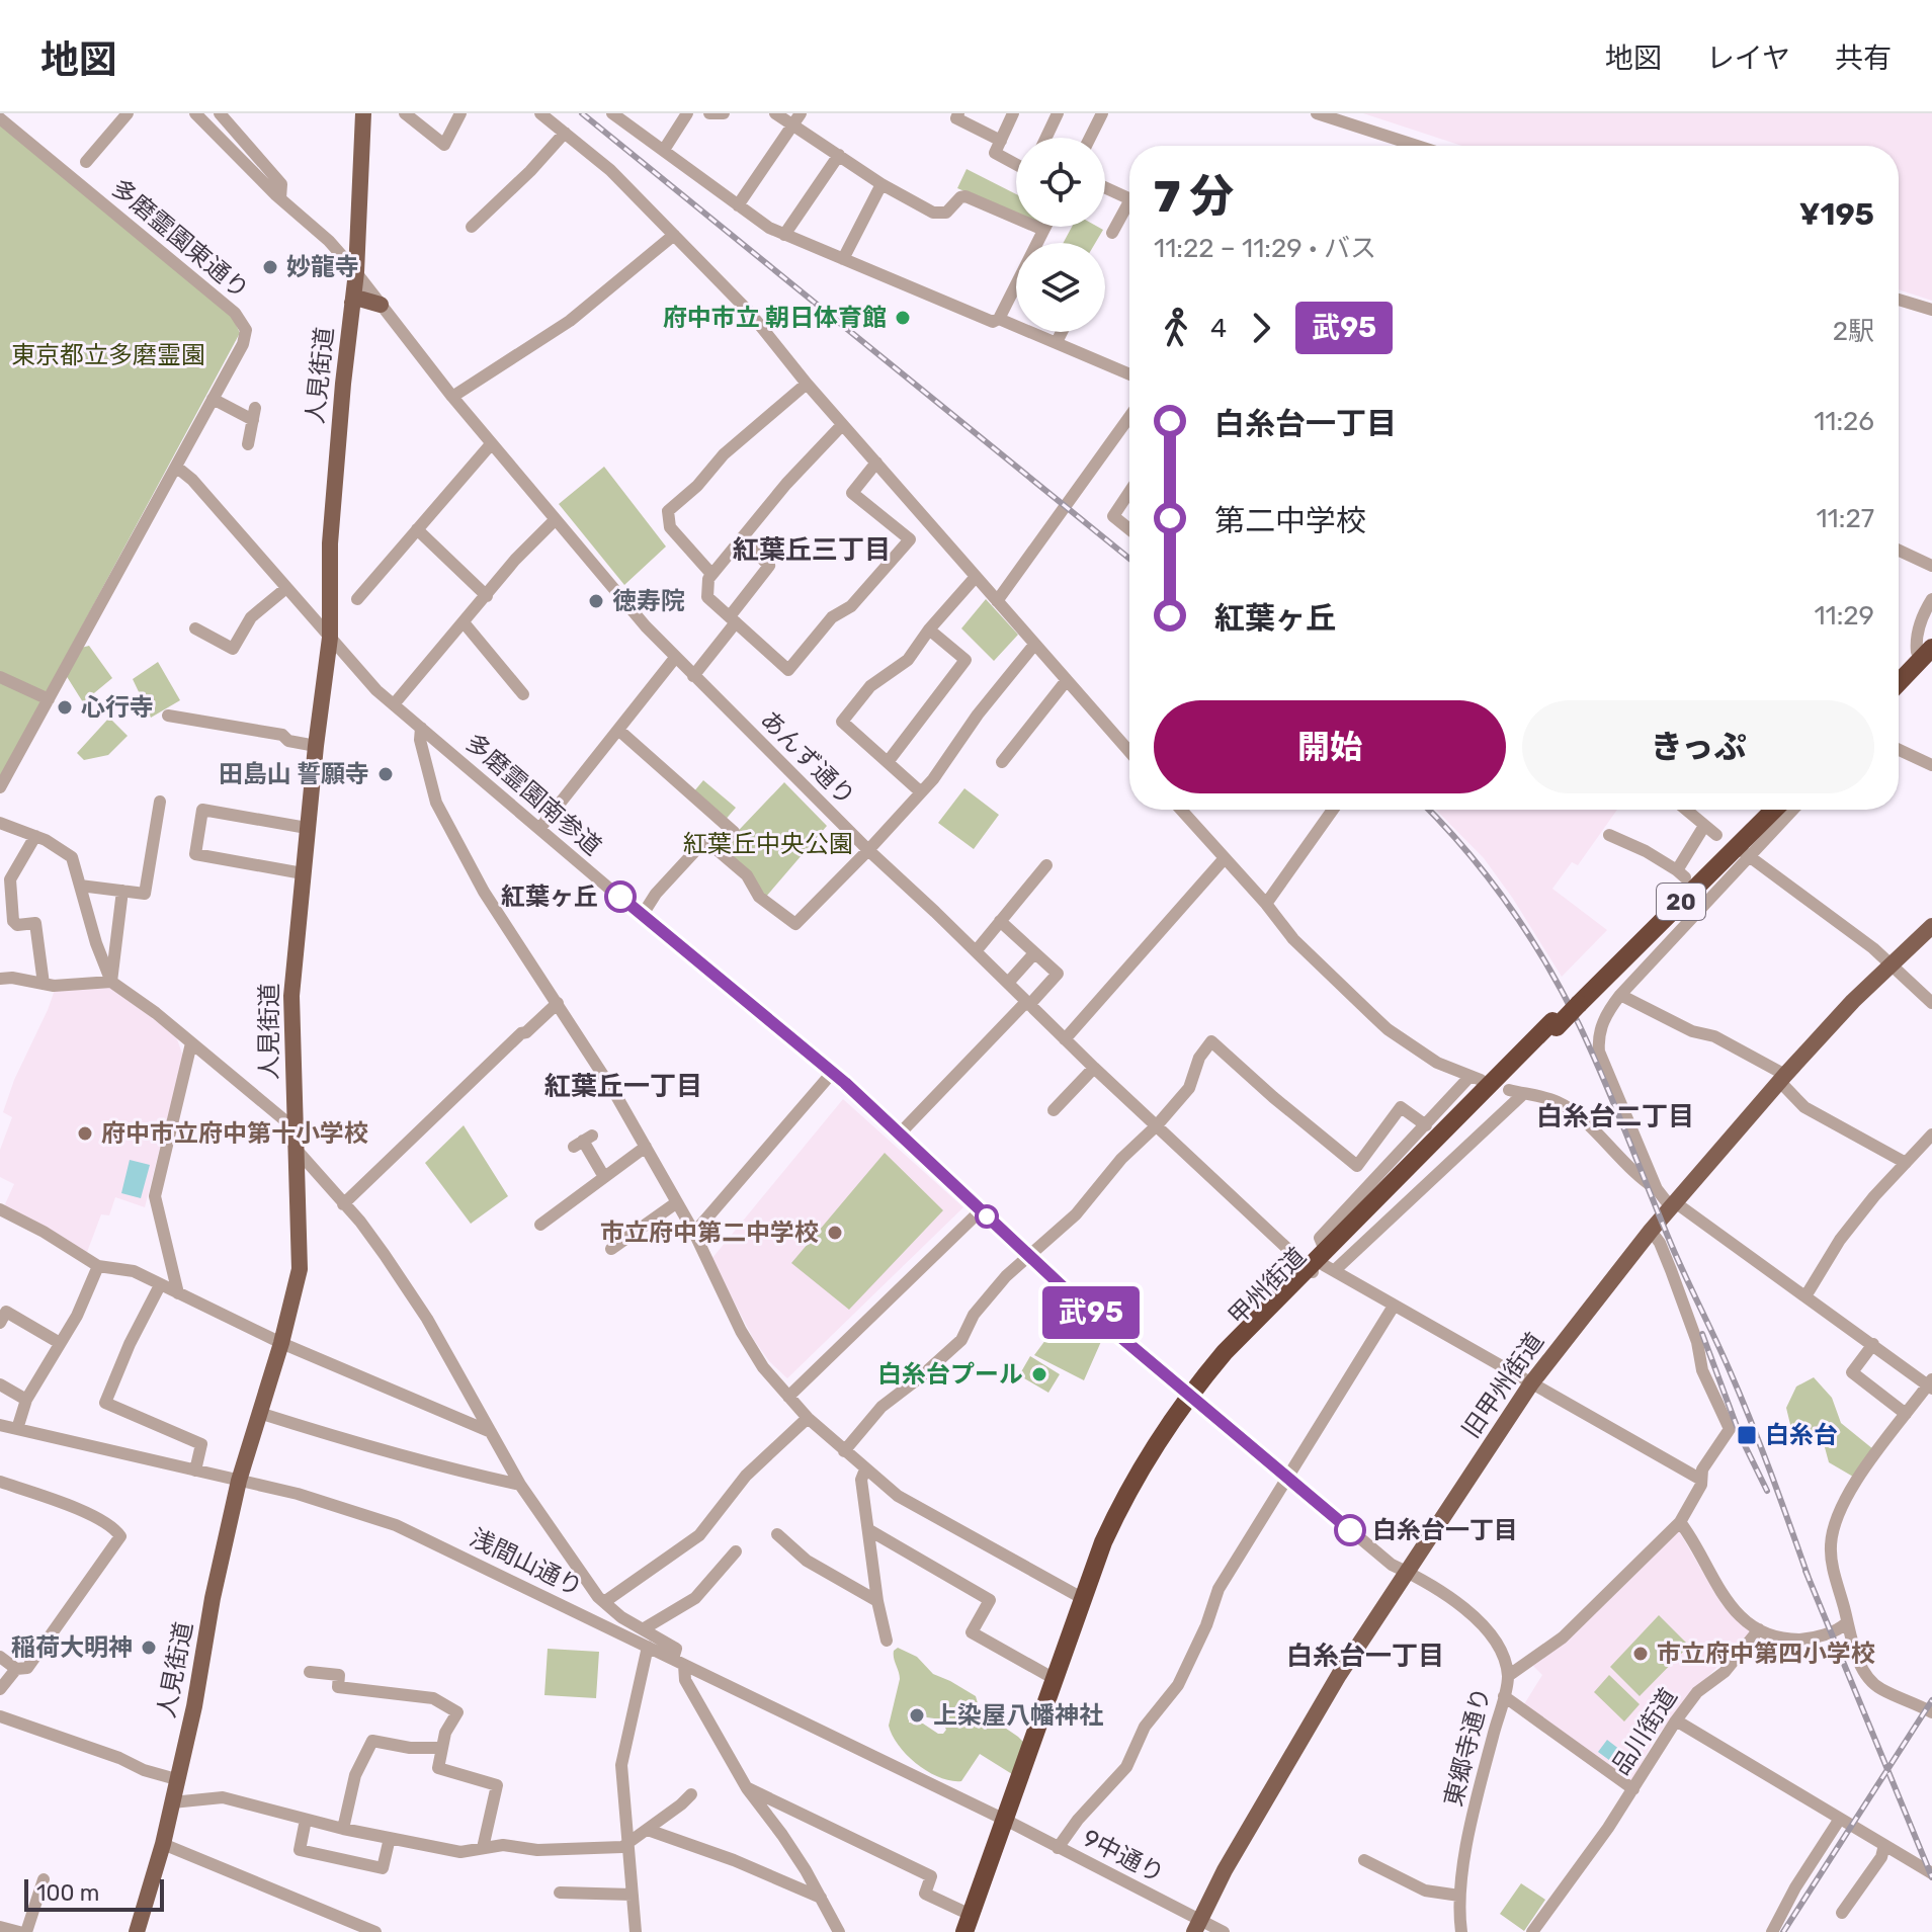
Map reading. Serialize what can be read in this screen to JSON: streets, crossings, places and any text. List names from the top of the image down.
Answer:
{
  "streets": {
    "highway": ["20", "甲州街道"],
    "main road": ["人見街道", "旧甲州街道"],
    "street": [
      "多磨霊園東通り",
      "あんず通り",
      "多磨霊園南参道",
      "浅間山通り",
      "品川街道",
      "東郷寺通り",
      "9中通り"
    ]
  },
  "crossings": [
    ["多磨霊園東通り", "多磨霊園南参道"],
    ["人見街道", "あんず通り"],
    ["人見街道", "多磨霊園南参道"],
    ["人見街道", "浅間山通り"],
    ["あんず通り", "甲州街道"],
    ["あんず通り", "旧甲州街道"],
    ["多磨霊園南参道", "甲州街道"],
    ["多磨霊園南参道", "旧甲州街道"],
    ["多磨霊園南参道", "東郷寺通り"],
    ["甲州街道", "浅間山通り"],
    ["甲州街道", "9中通り"],
    ["旧甲州街道", "東郷寺通り"],
    ["旧甲州街道", "9中通り"],
    ["浅間山通り", "9中通り"]
  ],
  "districts": [
    "紅葉丘三丁目",
    "紅葉丘一丁目",
    "白糸台二丁目",
    "白糸台一丁目"
  ],
  "parks": ["東京都立多磨霊園", "紅葉丘中央公園"],
  "places": {
    "other": [
      "妙龍寺",
      "府中市立 朝日体育館",
      "徳寿院",
      "心行寺",
      "田島山 誓願寺",
      "紅葉ヶ丘",
      "府中市立府中第十小学校",
      "市立府中第二中学校",
      "白糸台プール",
      "白糸台一丁目",
      "稲荷大明神",
      "市立府中第四小学校",
      "上染屋八幡神社"
    ],
    "transit": ["白糸台"]
  },
  "lines": ["bus line 武95"],
  "scale_bar": "100 m",
  "page": {
    "header": "地図",
    "nav": ["地図", "レイヤ", "共有"],
    "on_map": "武95",
    "heading": ["7 分", "11:22 – 11:29 · バス", "¥195"],
    "legs": ["4", "武95", "2駅"],
    "list": [
      {
        "name": "白糸台一丁目",
        "value": "11:26"
      },
      {
        "name": "第二中学校",
        "value": "11:27"
      },
      {
        "name": "紅葉ヶ丘",
        "value": "11:29"
      }
    ],
    "buttons": ["開始", "きっぷ"],
    "scale": "100 m"
  }
}
